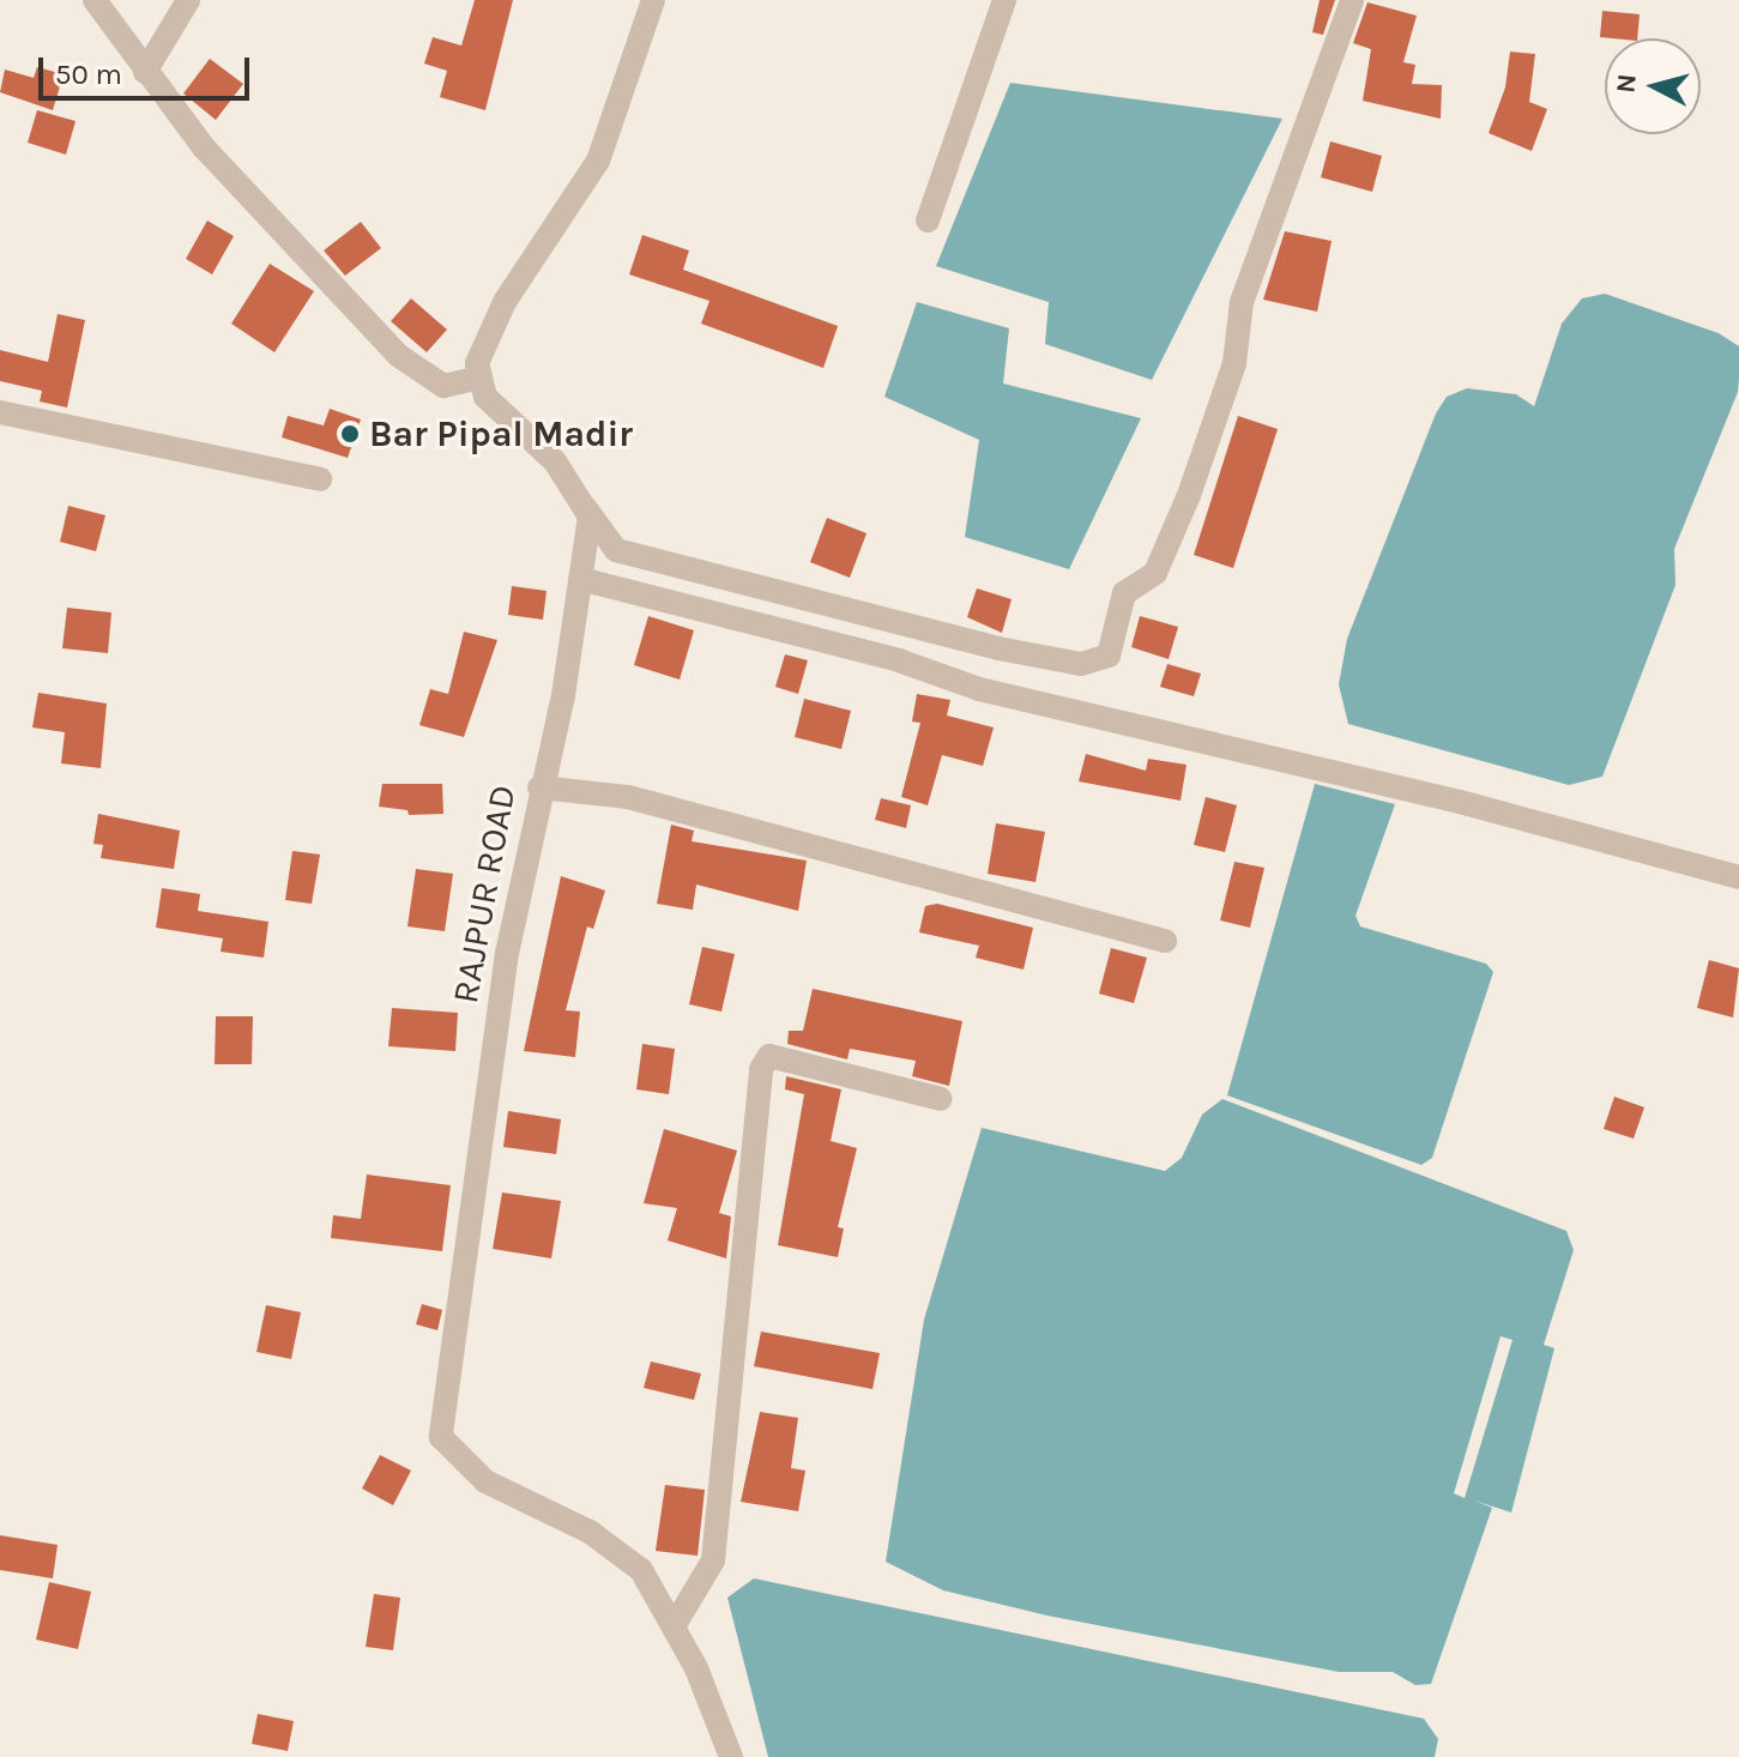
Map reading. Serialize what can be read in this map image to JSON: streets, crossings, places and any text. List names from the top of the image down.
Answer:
{
  "streets": {
    "street": ["RAJPUR ROAD"]
  },
  "places": ["Bar Pipal Madir"],
  "scale_bar": "50 m",
  "north": "left"
}
